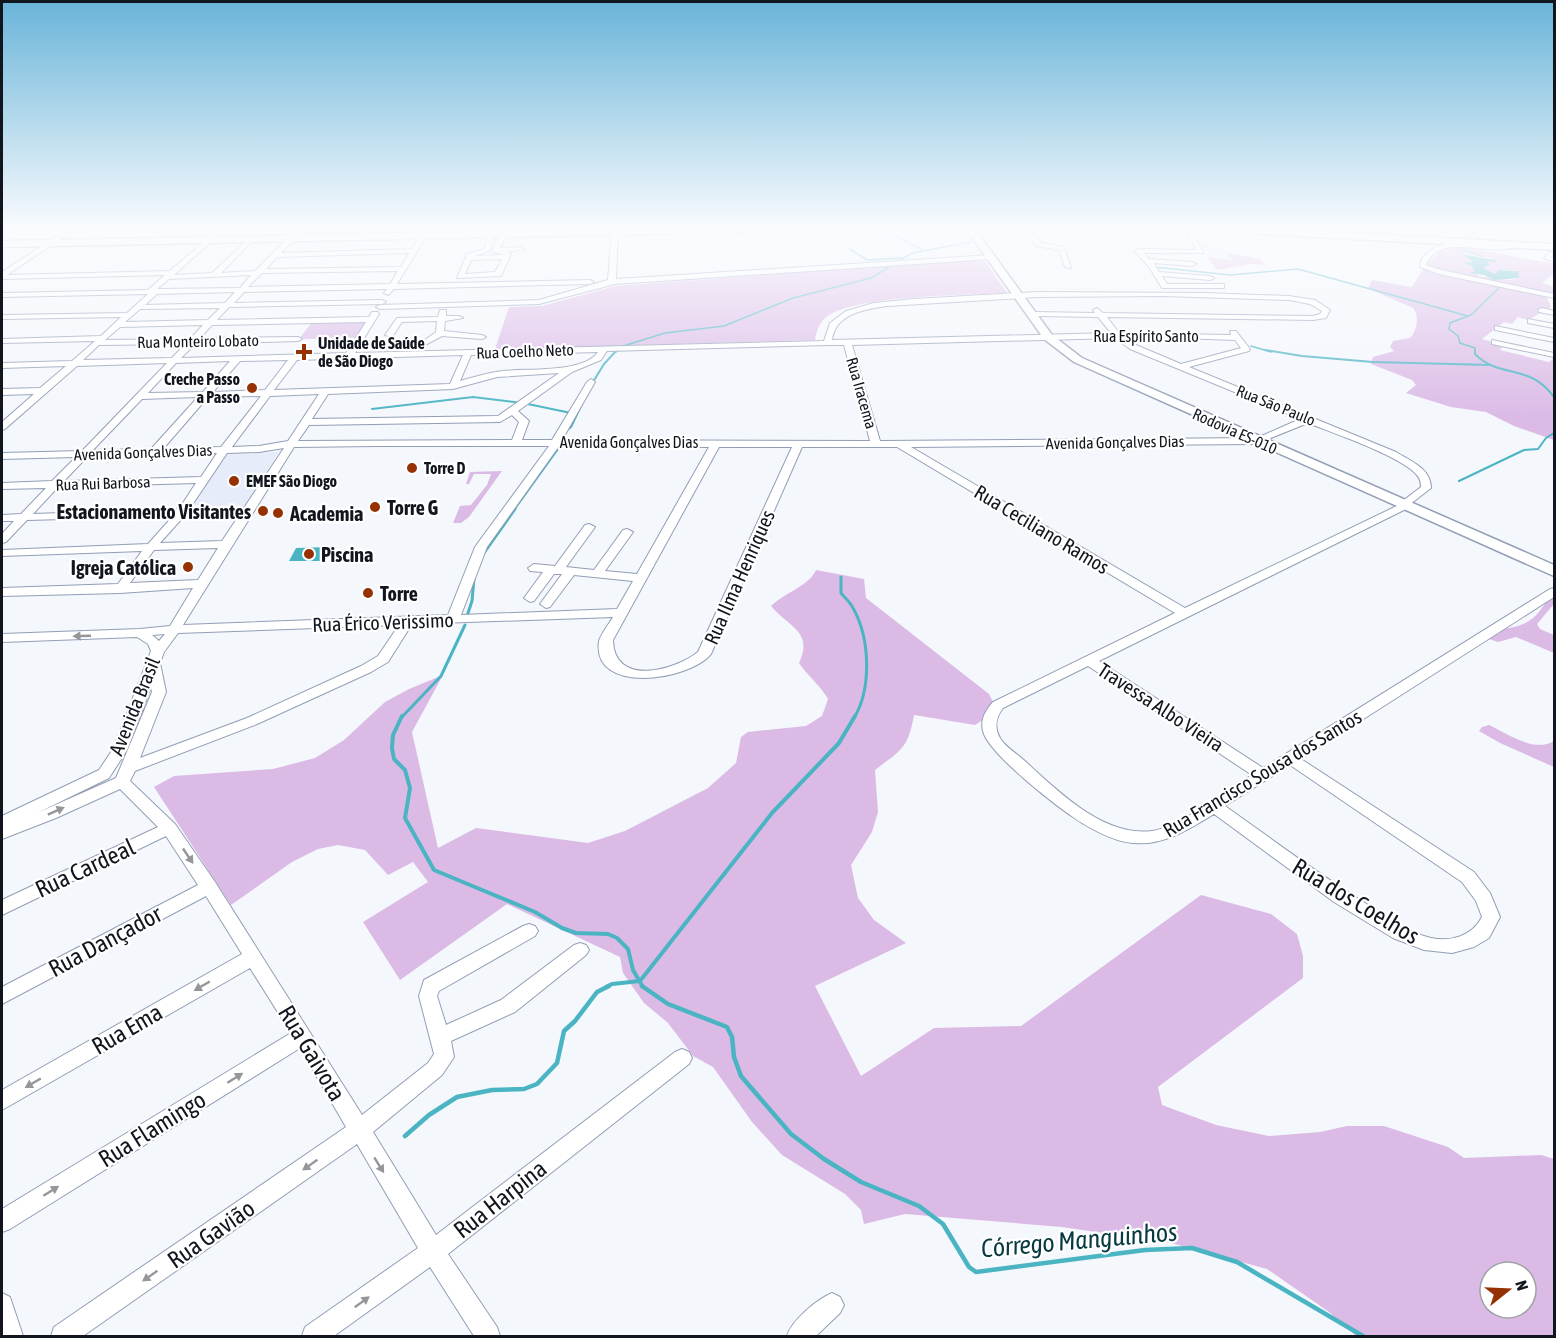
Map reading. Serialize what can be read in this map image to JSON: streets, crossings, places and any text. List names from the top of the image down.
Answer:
{
  "streets": {
    "main road": ["Rodovia ES-010"],
    "street": [
      "Rua Espírito Santo",
      "Rua Monteiro Lobato",
      "Rua Coelho Neto",
      "Rua Iracema",
      "Rua São Paulo",
      "Avenida Gonçalves Dias",
      "Rua Rui Barbosa",
      "Rua Ceciliano Ramos",
      "Rua Ilma Henriques",
      "Rua Érico Verissimo",
      "Avenida Brasil",
      "Travessa Albo Vieira",
      "Rua Francisco Sousa dos Santos",
      "Rua Cardeal",
      "Rua dos Coelhos",
      "Rua Dançador",
      "Rua Ema",
      "Rua Gaivota",
      "Rua Flamingo",
      "Rua Harpina",
      "Rua Gavião"
    ]
  },
  "crossings": [
    ["Rua Espírito Santo", "Rua Coelho Neto"],
    ["Rua Espírito Santo", "Rua São Paulo"],
    ["Rua Espírito Santo", "Rodovia ES-010"],
    ["Rua Coelho Neto", "Rua Iracema"],
    ["Rua Coelho Neto", "Rodovia ES-010"],
    ["Rua Iracema", "Avenida Gonçalves Dias"],
    ["Rua São Paulo", "Rodovia ES-010"],
    ["Rua São Paulo", "Rua Francisco Sousa dos Santos"],
    ["Rodovia ES-010", "Avenida Gonçalves Dias"],
    ["Rodovia ES-010", "Rua Francisco Sousa dos Santos"],
    ["Avenida Gonçalves Dias", "Rua Ceciliano Ramos"],
    ["Avenida Gonçalves Dias", "Rua Ilma Henriques"],
    ["Rua Ceciliano Ramos", "Rua Francisco Sousa dos Santos"],
    ["Rua Ilma Henriques", "Rua Érico Verissimo"],
    ["Rua Érico Verissimo", "Avenida Brasil"],
    ["Travessa Albo Vieira", "Rua Francisco Sousa dos Santos"],
    ["Rua Francisco Sousa dos Santos", "Rua dos Coelhos"],
    ["Rua Cardeal", "Rua Gaivota"],
    ["Rua Dançador", "Rua Gaivota"],
    ["Rua Ema", "Rua Gaivota"],
    ["Rua Gaivota", "Rua Flamingo"],
    ["Rua Gaivota", "Rua Harpina"],
    ["Rua Gaivota", "Rua Gavião"]
  ],
  "one_way": ["Rua Ema", "Rua Flamingo", "Rua Gavião"],
  "water": ["Córrego Manguinhos"],
  "places": {
    "health": ["Unidade de Saúde de São Diogo"],
    "other": [
      "Creche Passo a Passo",
      "Torre D",
      "EMEF São Diogo",
      "Torre G",
      "Estacionamento Visitantes",
      "Academia",
      "Piscina",
      "Igreja Católica",
      "Torre"
    ]
  },
  "north": "right"
}
